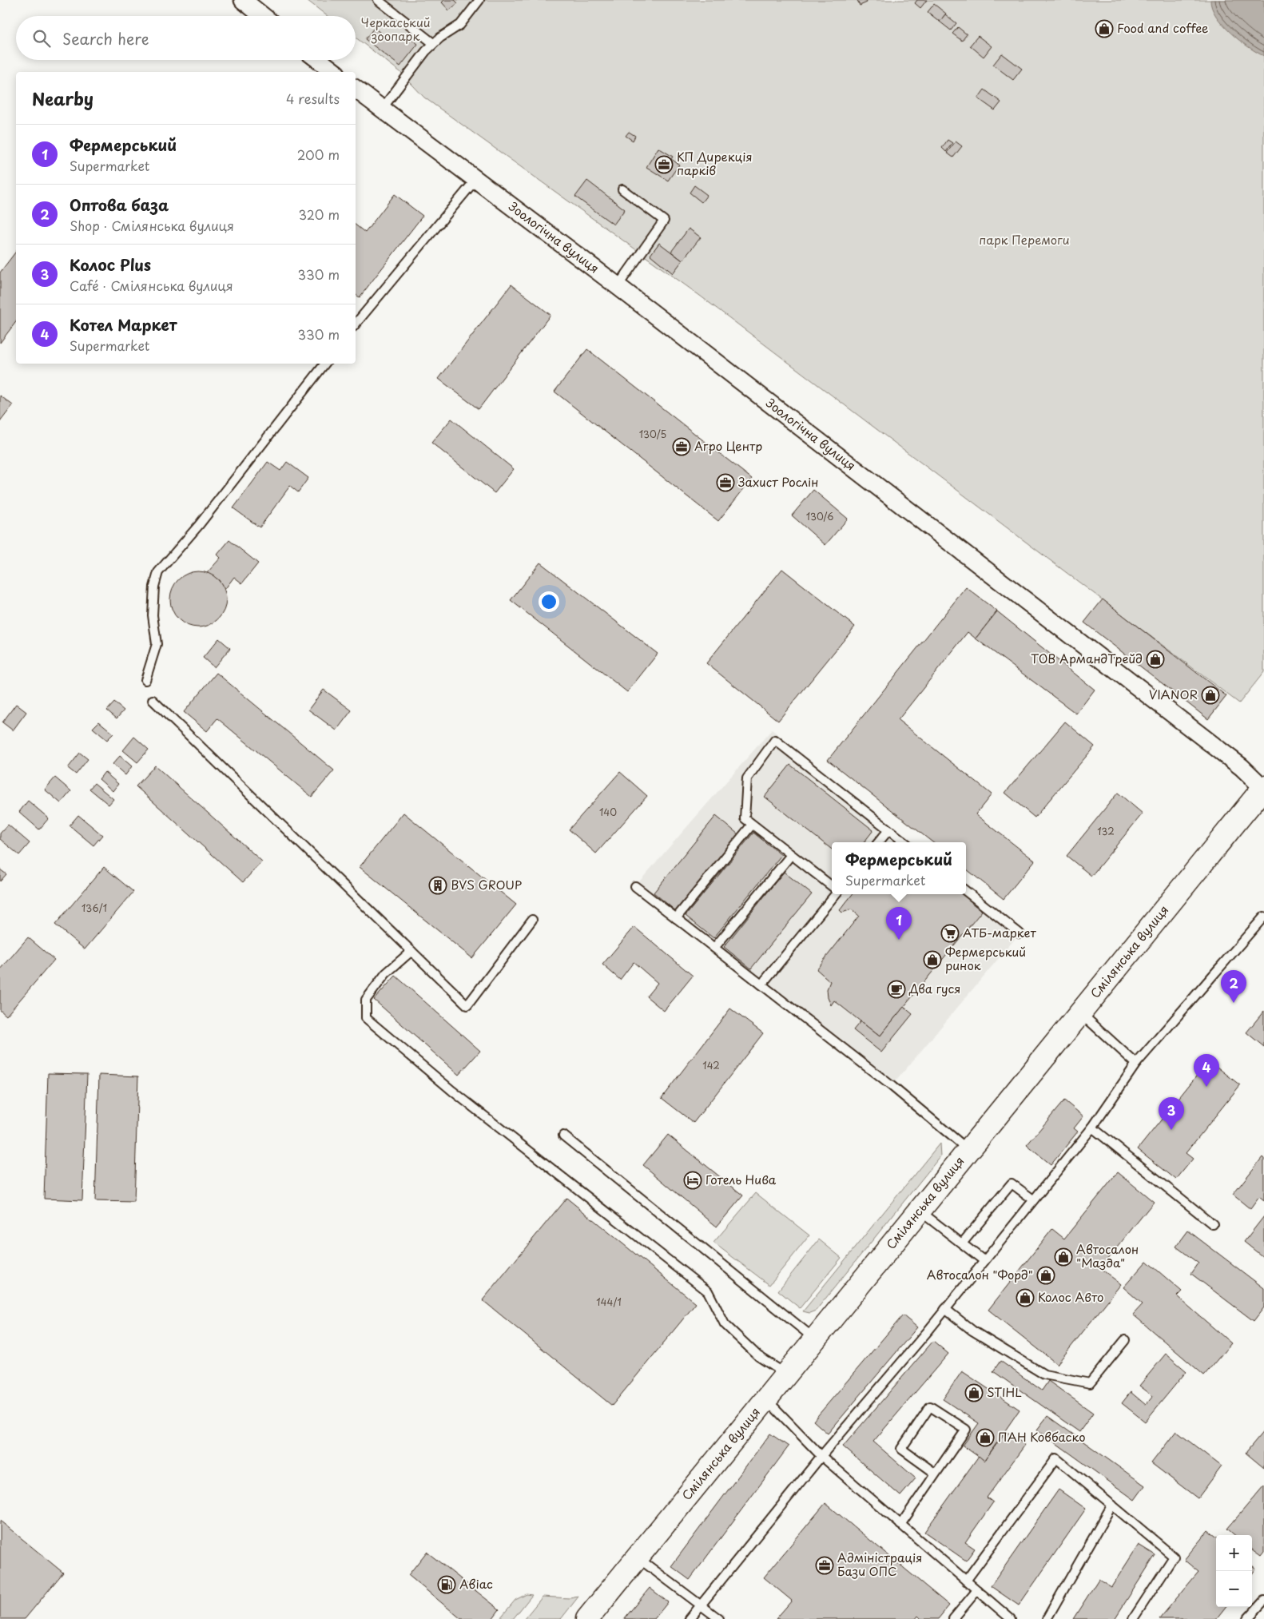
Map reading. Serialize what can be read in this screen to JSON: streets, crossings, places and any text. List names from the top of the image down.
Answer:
{
  "streets": {
    "main road": ["Смілянська вулиця"],
    "street": ["Зоологічна вулиця"]
  },
  "crossings": [
    ["Зоологічна вулиця", "Смілянська вулиця"]
  ],
  "parks": ["Черкаський зоопарк", "парк Перемоги"],
  "places": {
    "shop": [
      "Food and coffee",
      "ТОВ АрмандТрейд",
      "VIANOR",
      "Фермерський ринок",
      "Автосалон \"Мазда\"",
      "Автосалон \"Форд\"",
      "Колос Авто",
      "STIHL",
      "ПАН Ковбаско"
    ],
    "office": [
      "КП Дирекція парків",
      "Агро Центр",
      "Захист Рослін",
      "Адміністрація Бази ОПС"
    ],
    "building": ["BVS GROUP"],
    "supermarket": ["АТБ-маркет"],
    "cafe": ["Два гуся"],
    "hotel": ["Готель Нива"],
    "fuel station": ["Авіас"]
  },
  "house_numbers": [
    "130/5",
    "130/6",
    "140",
    "132",
    "136/1",
    "142",
    "144/1"
  ],
  "page": {
    "search": "Search here",
    "heading": ["Nearby", "4 results"],
    "list": [
      {
        "mark": "1",
        "name": "Фермерський",
        "note": "Supermarket",
        "value": "200 m"
      },
      {
        "mark": "2",
        "name": "Оптова база",
        "note": "Shop · Смілянська вулиця",
        "value": "320 m"
      },
      {
        "mark": "3",
        "name": "Колос Plus",
        "note": "Café · Смілянська вулиця",
        "value": "330 m"
      },
      {
        "mark": "4",
        "name": "Котел Маркет",
        "note": "Supermarket",
        "value": "330 m"
      }
    ],
    "popup": ["Фермерський", "Supermarket"],
    "pins": [
      "1",
      "2",
      "4",
      "3"
    ],
    "map_buttons": ["+", "−"]
  }
}
